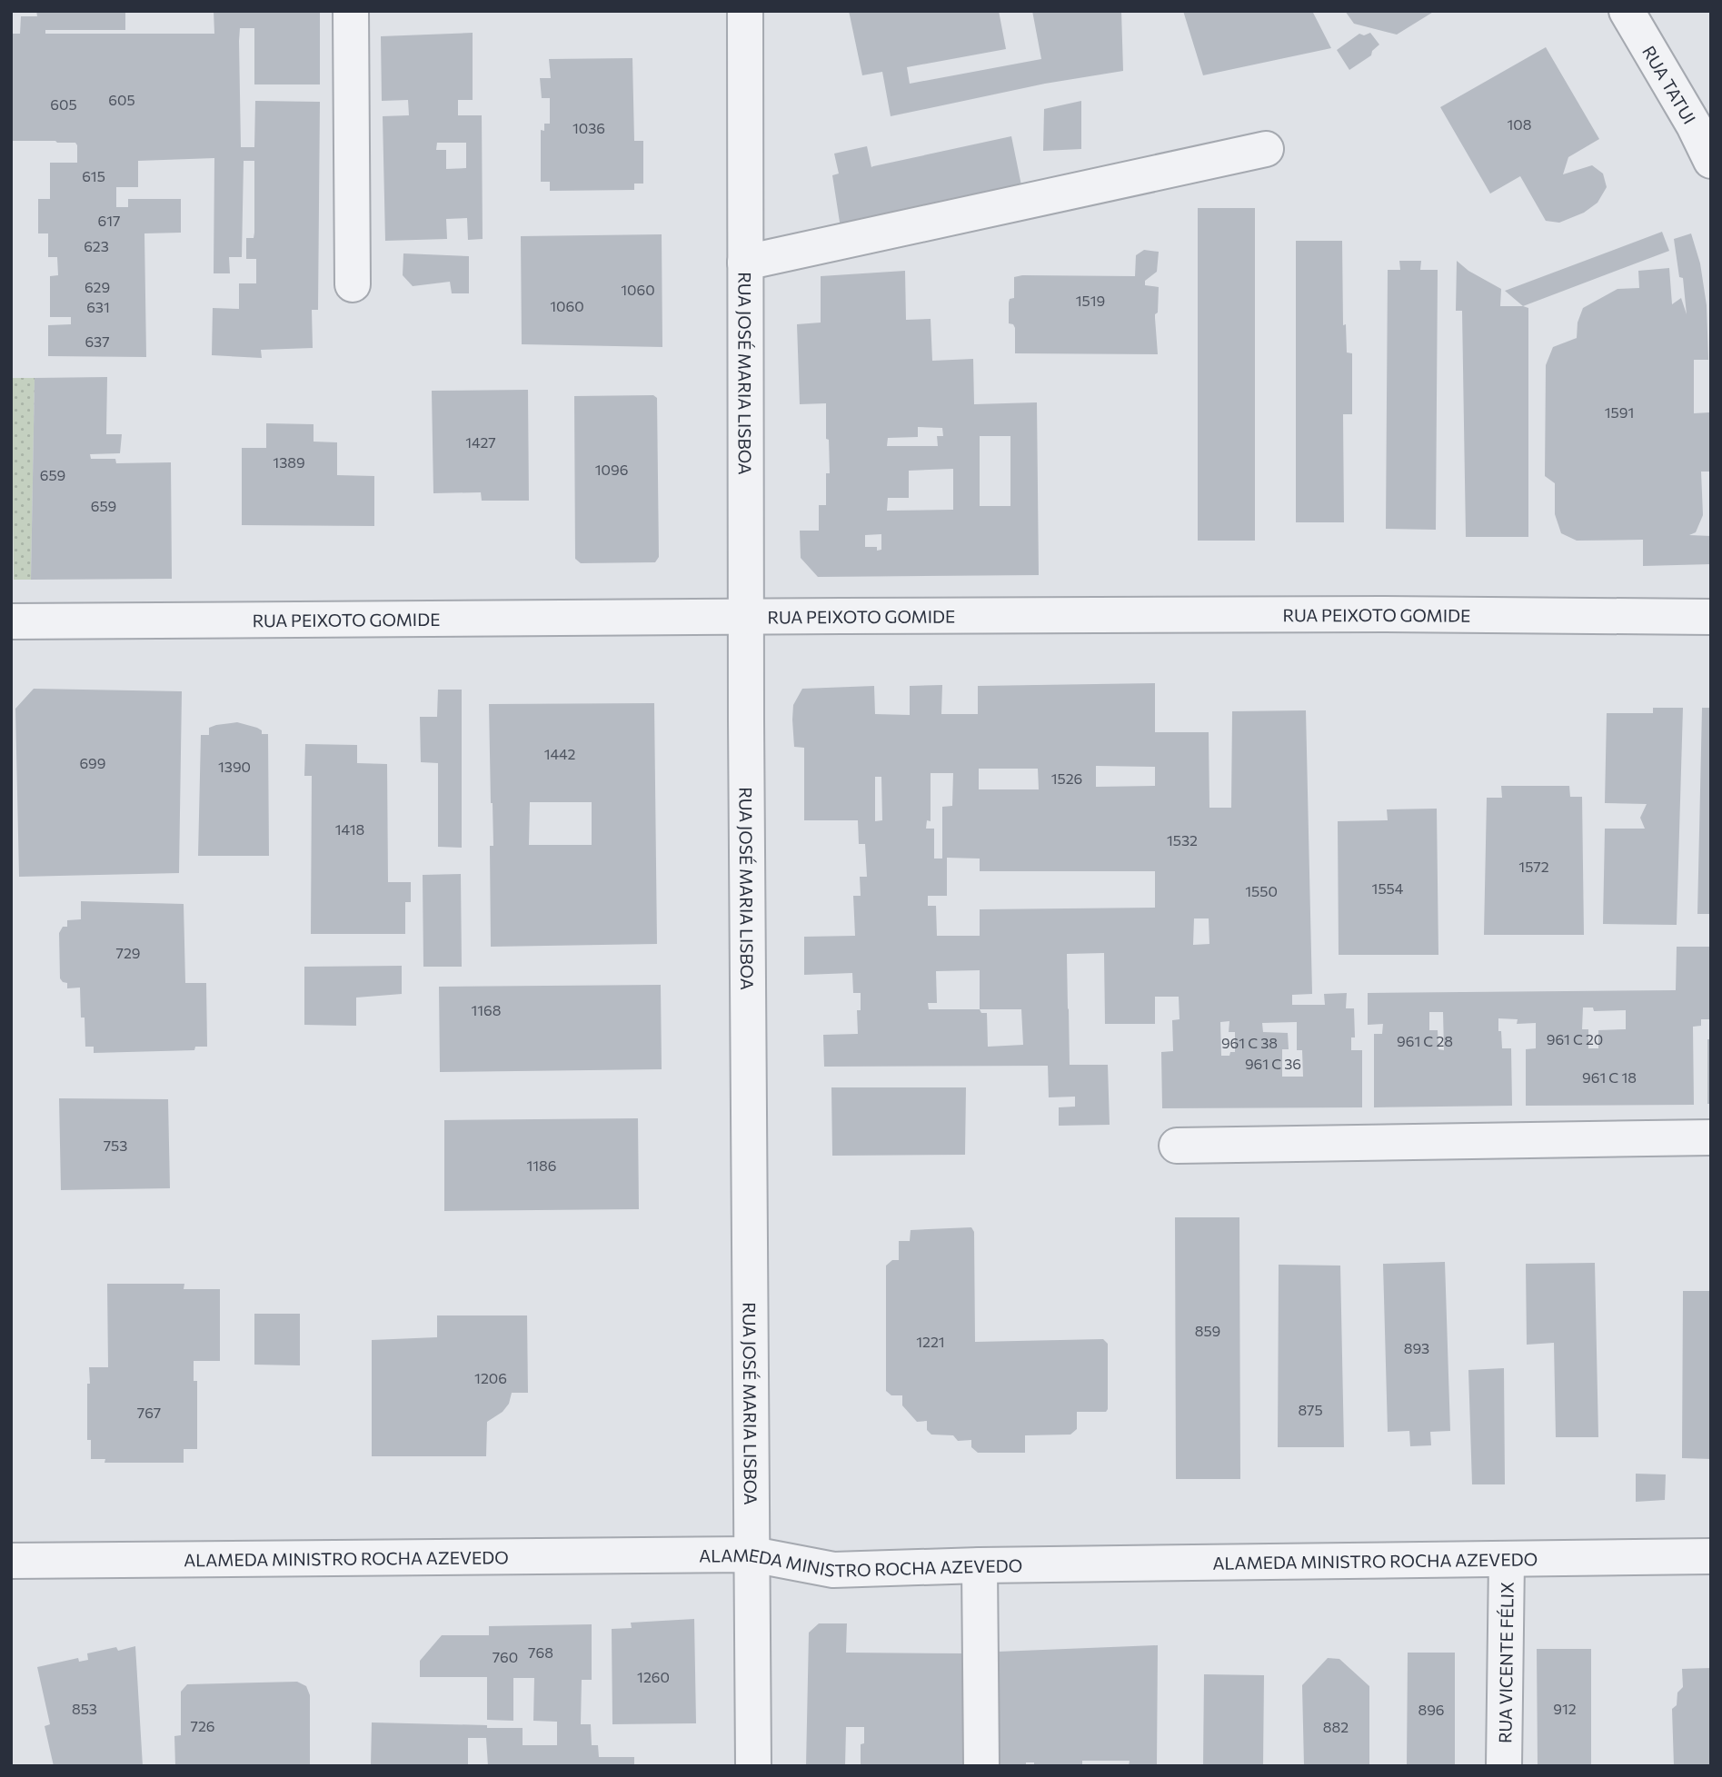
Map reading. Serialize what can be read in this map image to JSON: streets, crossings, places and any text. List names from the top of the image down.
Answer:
{
  "streets": {
    "street": [
      "RUA TATUI",
      "RUA JOSÉ MARIA LISBOA",
      "RUA PEIXOTO GOMIDE",
      "ALAMEDA MINISTRO ROCHA AZEVEDO",
      "RUA VICENTE FÉLIX"
    ]
  },
  "crossings": [
    ["RUA JOSÉ MARIA LISBOA", "RUA PEIXOTO GOMIDE"],
    ["RUA JOSÉ MARIA LISBOA", "ALAMEDA MINISTRO ROCHA AZEVEDO"],
    ["ALAMEDA MINISTRO ROCHA AZEVEDO", "RUA VICENTE FÉLIX"]
  ],
  "house_numbers": [
    "605",
    "605",
    "108",
    "1036",
    "615",
    "617",
    "623",
    "629",
    "1060",
    "1519",
    "1060",
    "631",
    "637",
    "1591",
    "1427",
    "1389",
    "1096",
    "659",
    "659",
    "1442",
    "699",
    "1390",
    "1526",
    "1418",
    "1532",
    "1572",
    "1554",
    "1550",
    "729",
    "1168",
    "961 C 20",
    "961 C 28",
    "961 C 38",
    "961 C 36",
    "961 C 18",
    "753",
    "1186",
    "859",
    "1221",
    "893",
    "1206",
    "875",
    "767",
    "768",
    "760",
    "1260",
    "853",
    "912",
    "896",
    "726",
    "882"
  ]
}
